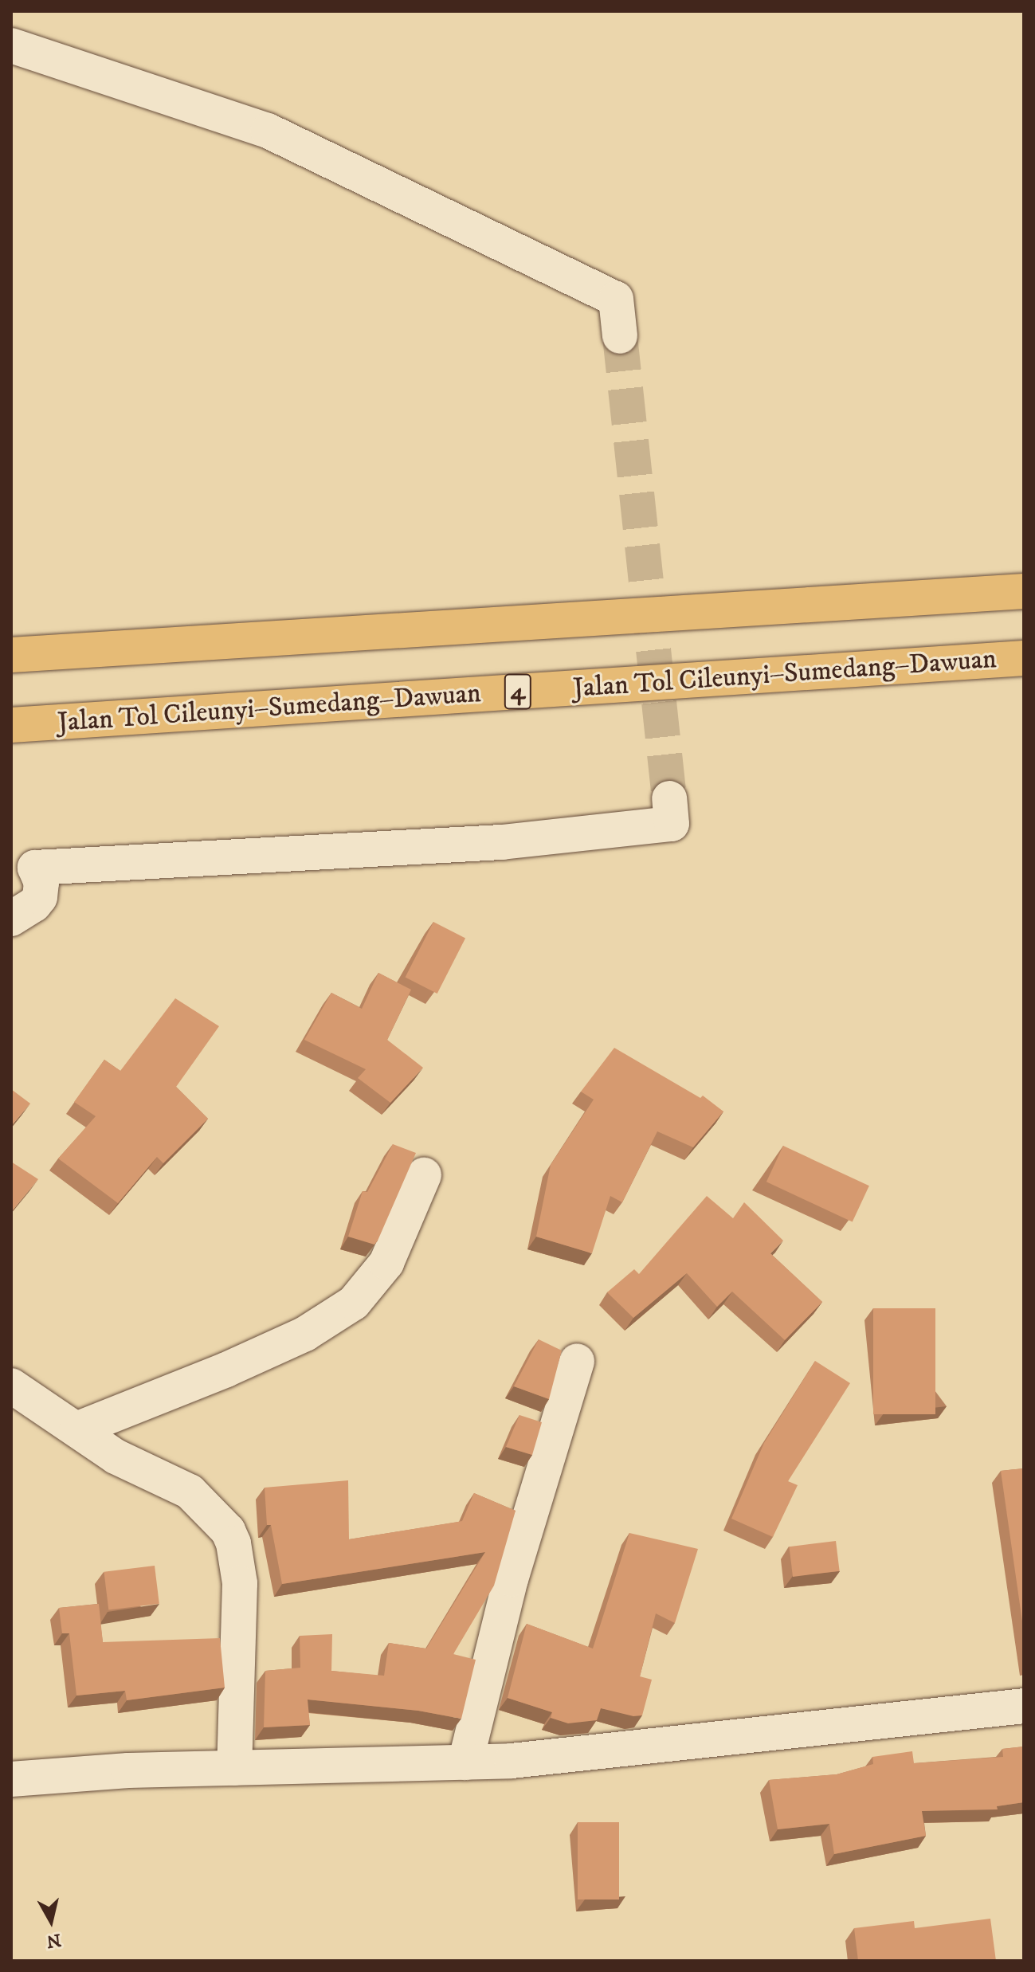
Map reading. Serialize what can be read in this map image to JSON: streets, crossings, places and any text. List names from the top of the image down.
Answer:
{
  "streets": {
    "highway": ["Jalan Tol Cileunyi–Sumedang–Dawuan", "4"]
  },
  "north": "bottom"
}
